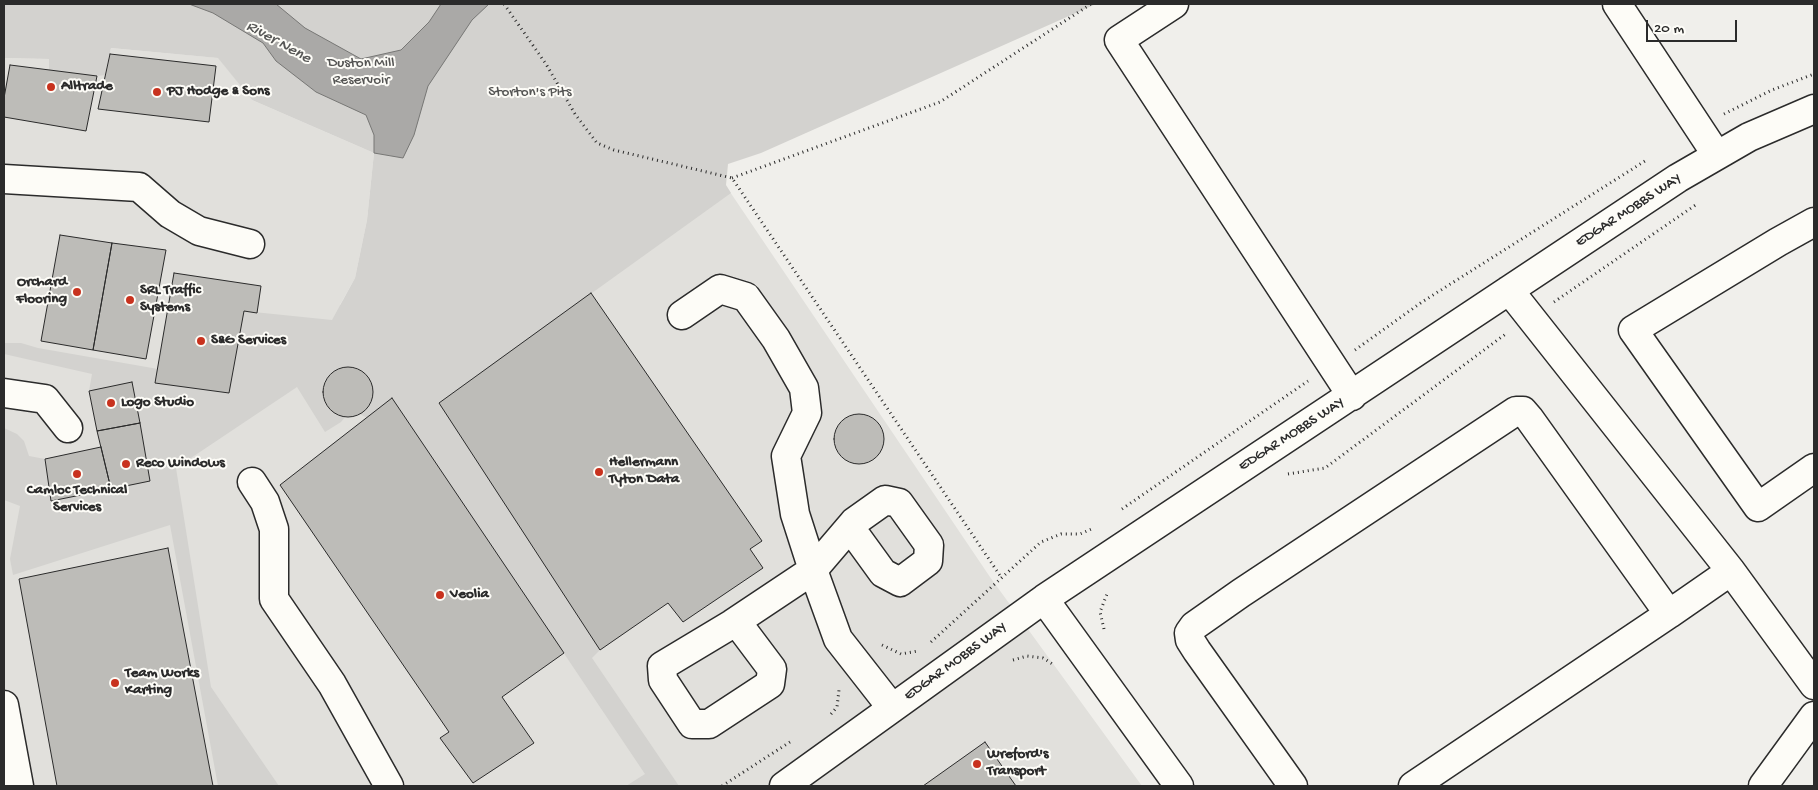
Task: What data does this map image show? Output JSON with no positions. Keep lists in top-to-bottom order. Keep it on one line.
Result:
{"streets":{"street":["EDGAR MOBBS WAY"]},"water":["River Nene"],"parks":["Duston Mill Reservoir","Storton's Pits"],"places":["Alltrade","PJ Hodge & Sons","Orchard Flooring","SRL Traffic Systems","S&G Services","Logo Studio","Reco Windows","Hellermann Tyton Data","Camloc Technical Services","Veolia","Team Works Karting","Wreford's Transport"],"scale_bar":"20 m"}
